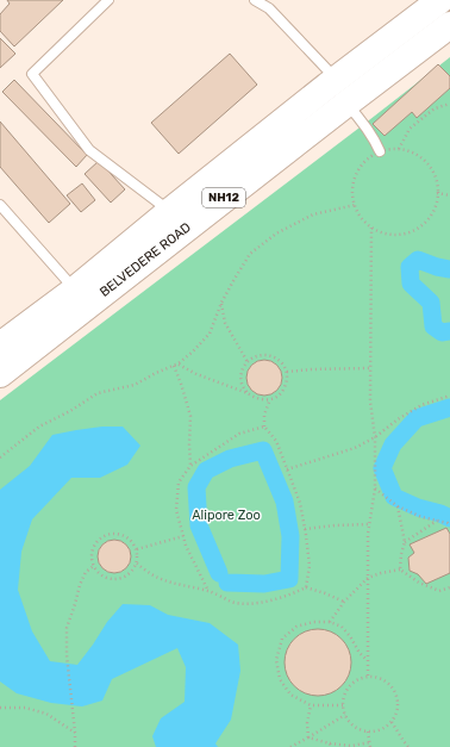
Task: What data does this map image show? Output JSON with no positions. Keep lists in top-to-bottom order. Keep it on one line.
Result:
{"streets":{"highway":["NH12","BELVEDERE ROAD"]},"parks":["Alipore Zoo"]}
